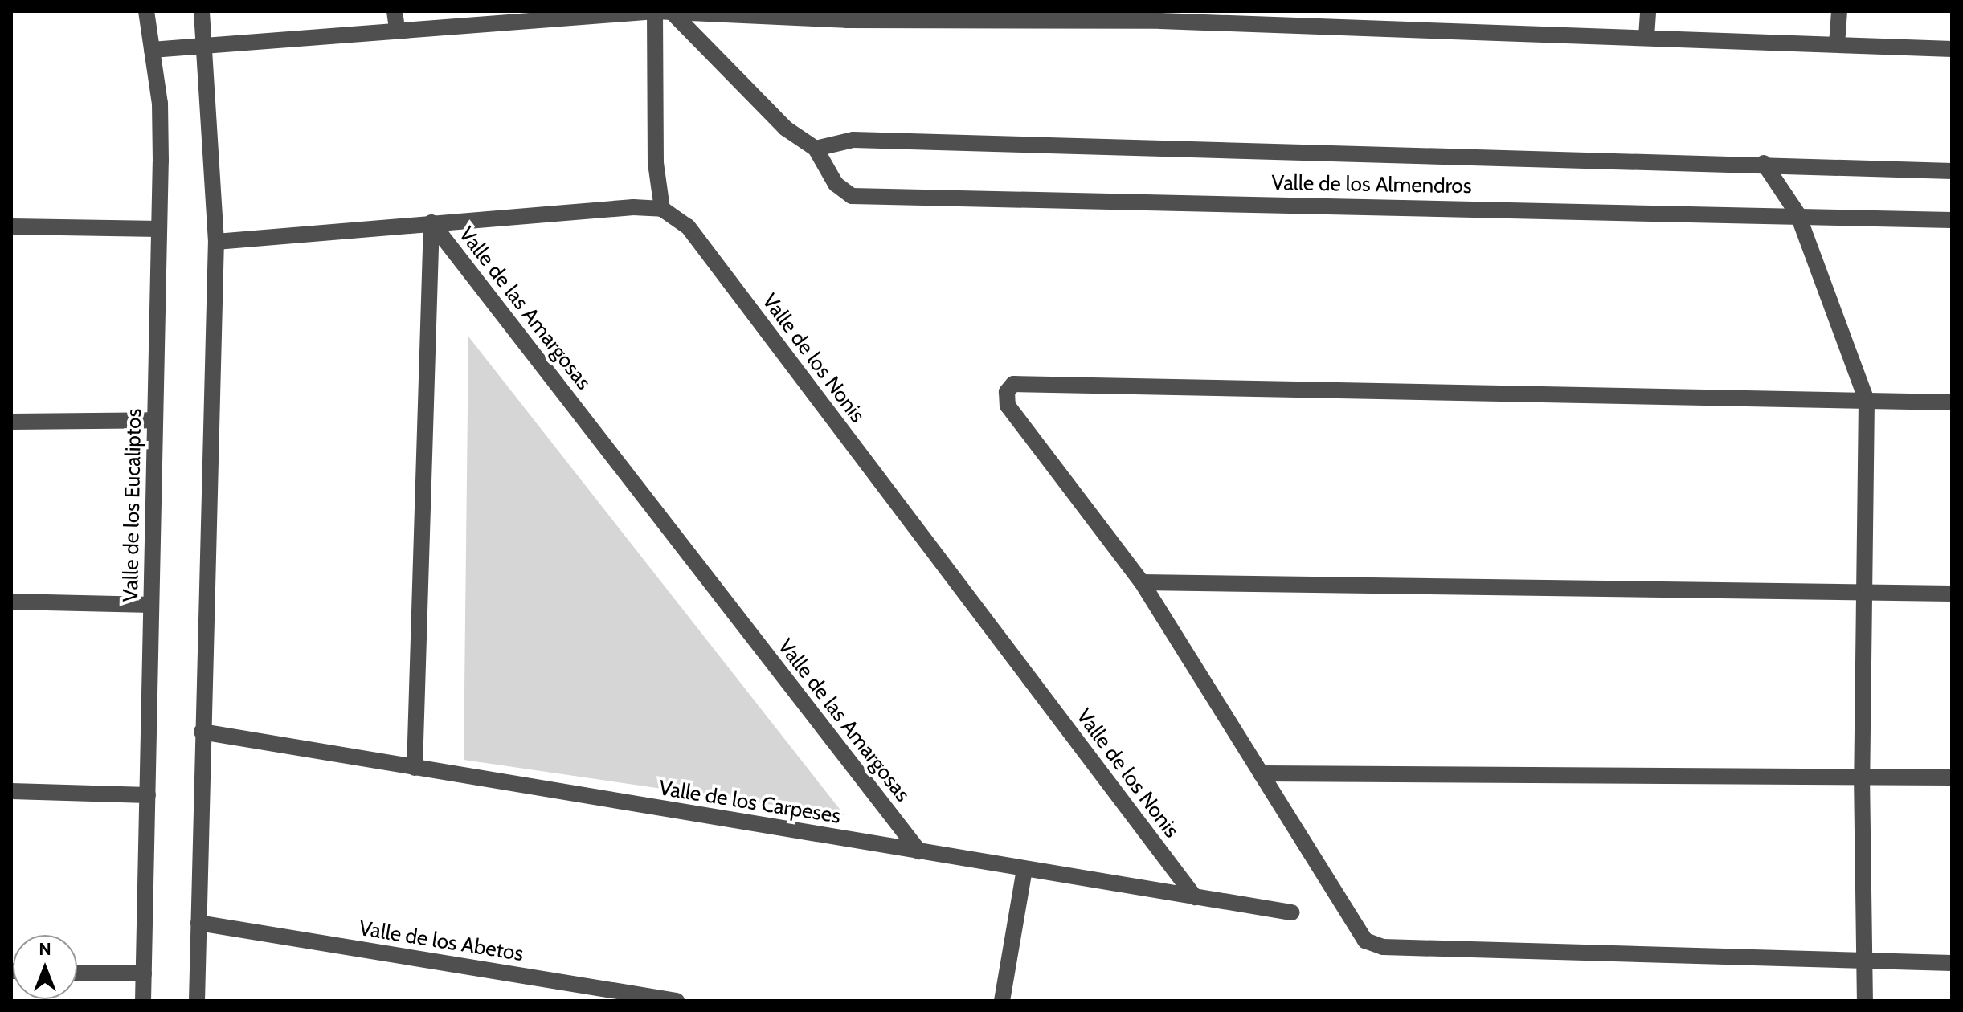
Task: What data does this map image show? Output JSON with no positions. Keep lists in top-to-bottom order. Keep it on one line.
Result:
{"streets":{"street":["Valle de los Almendros","Valle de las Amargosas","Valle de los Nonis","Valle de los Eucaliptos","Valle de los Carpeses","Valle de los Abetos"]},"crossings":[["Valle de las Amargosas","Valle de los Carpeses"],["Valle de los Nonis","Valle de los Carpeses"]],"north":"top"}
